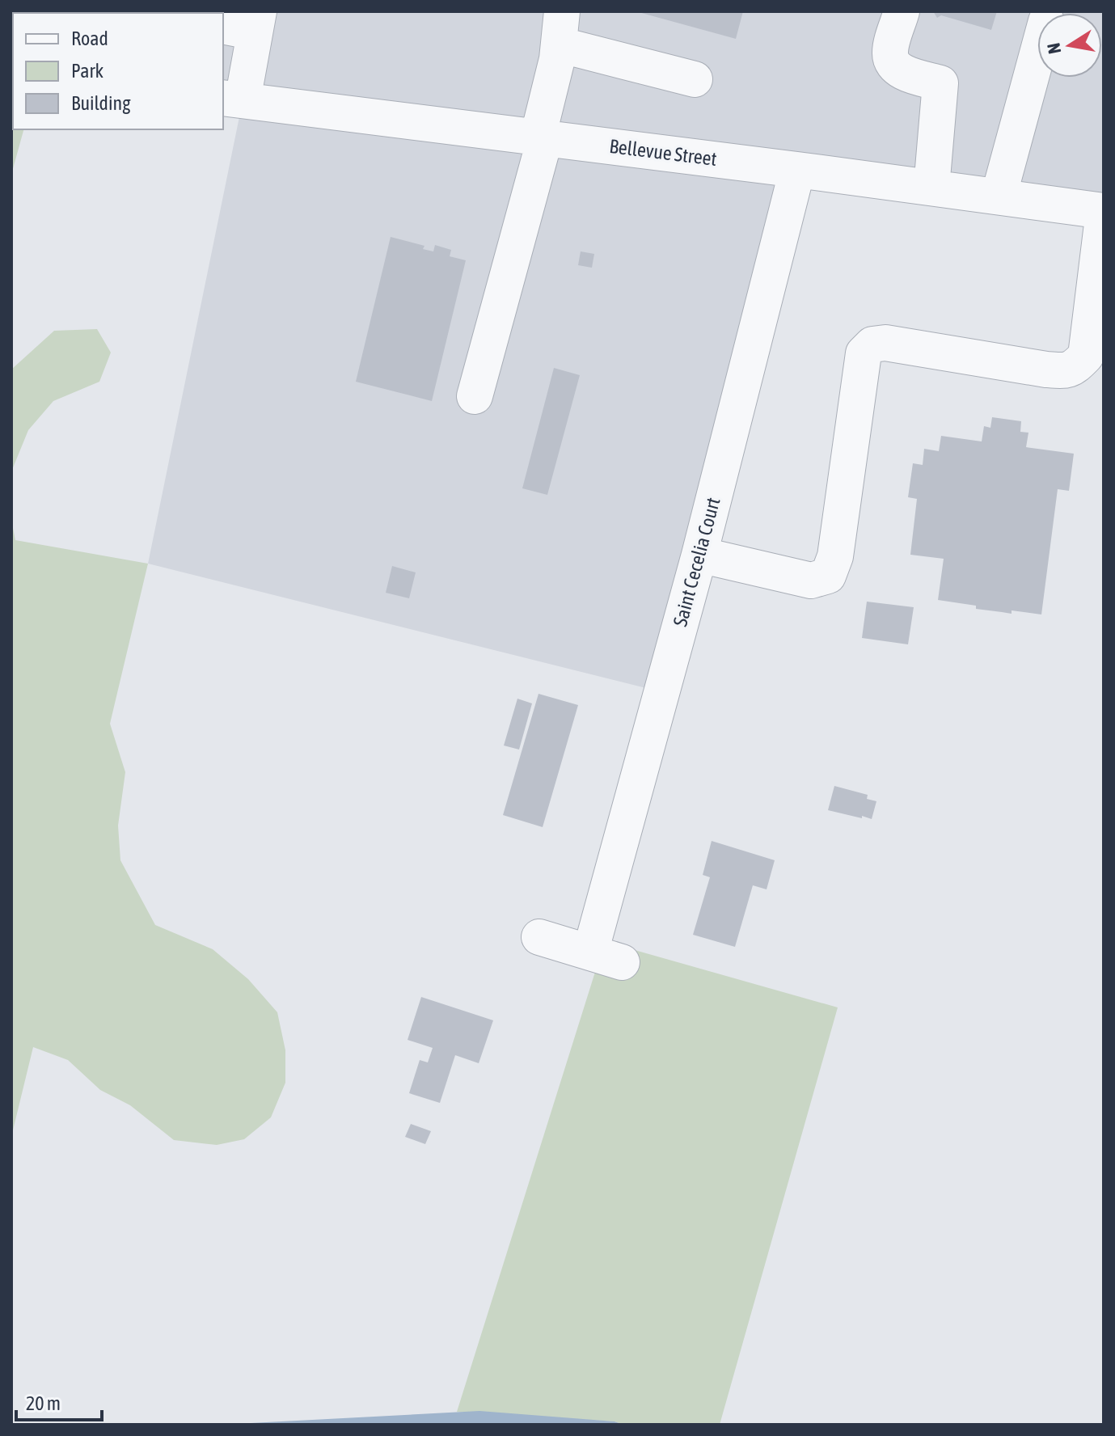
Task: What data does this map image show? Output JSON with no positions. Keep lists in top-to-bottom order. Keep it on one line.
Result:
{"streets":{"street":["Bellevue Street","Saint Cecelia Court"]},"crossings":[["Bellevue Street","Saint Cecelia Court"]],"legend":["Road","Park","Building"],"scale_bar":"20 m","north":"left"}
